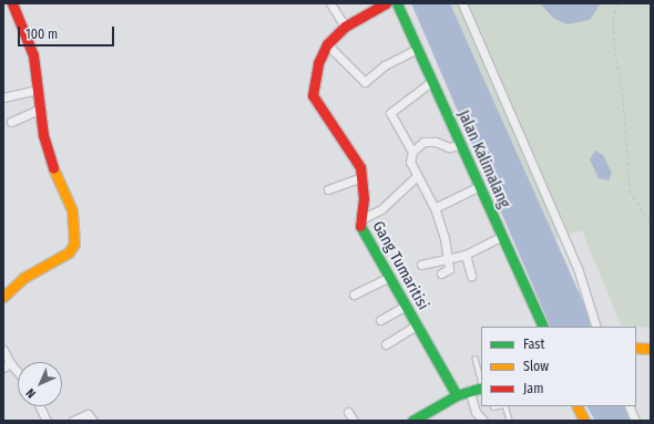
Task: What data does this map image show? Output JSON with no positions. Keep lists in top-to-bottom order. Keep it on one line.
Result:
{"streets":{"street":["Jalan Kalimalang","Gang Tumaritisi"]},"legend":["Fast","Slow","Jam"],"scale_bar":"100 m","north":"bottom left"}
